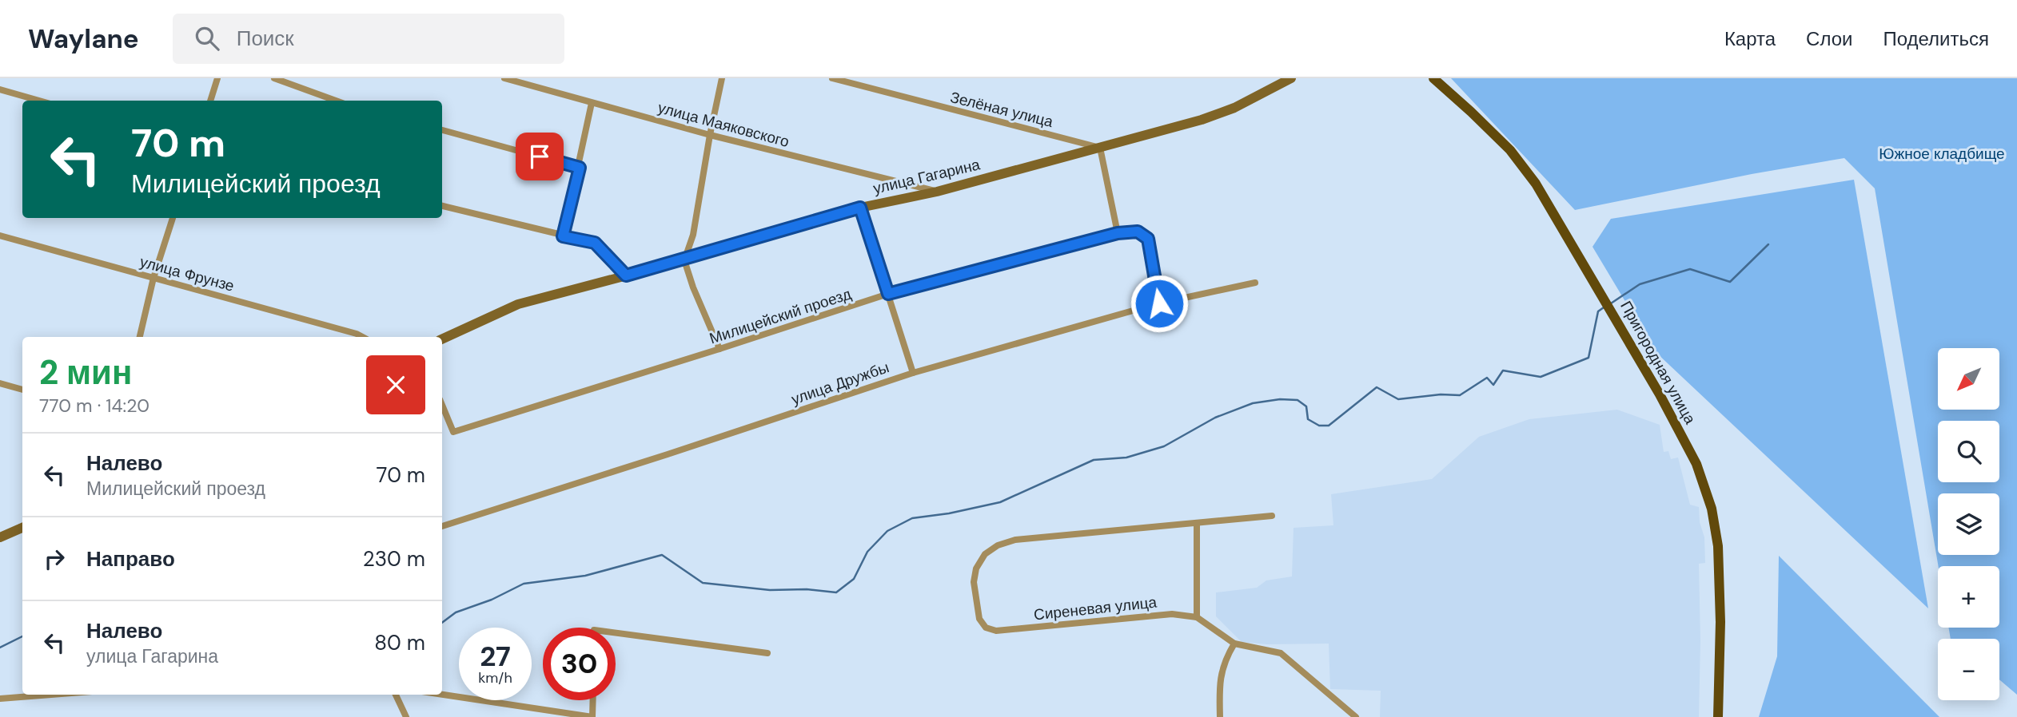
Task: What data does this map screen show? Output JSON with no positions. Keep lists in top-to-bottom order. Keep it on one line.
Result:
{"streets":{"main road":["улица Гагарина","Пригородная улица"],"street":["Зелёная улица","улица Маяковского","улица Фрунзе","Милицейский проезд","улица Дружбы","Сиреневая улица"]},"crossings":[["Зелёная улица","улица Гагарина"],["улица Маяковского","улица Гагарина"]],"parks":["Южное кладбище"],"north":"bottom left","page":{"header":"Waylane","search":"Поиск","nav":["Карта","Слои","Поделиться"],"turn":["70 m","Милицейский проезд"],"heading":["2 мин","770 m · 14:20"],"map_buttons":["+","−"],"list":[{"name":"Налево","note":"Милицейский проезд","value":"70 m"},{"name":"Направо","value":"230 m"},{"name":"Налево","note":"улица Гагарина","value":"80 m"}],"speed":"27 km/h","limit":"30"}}
